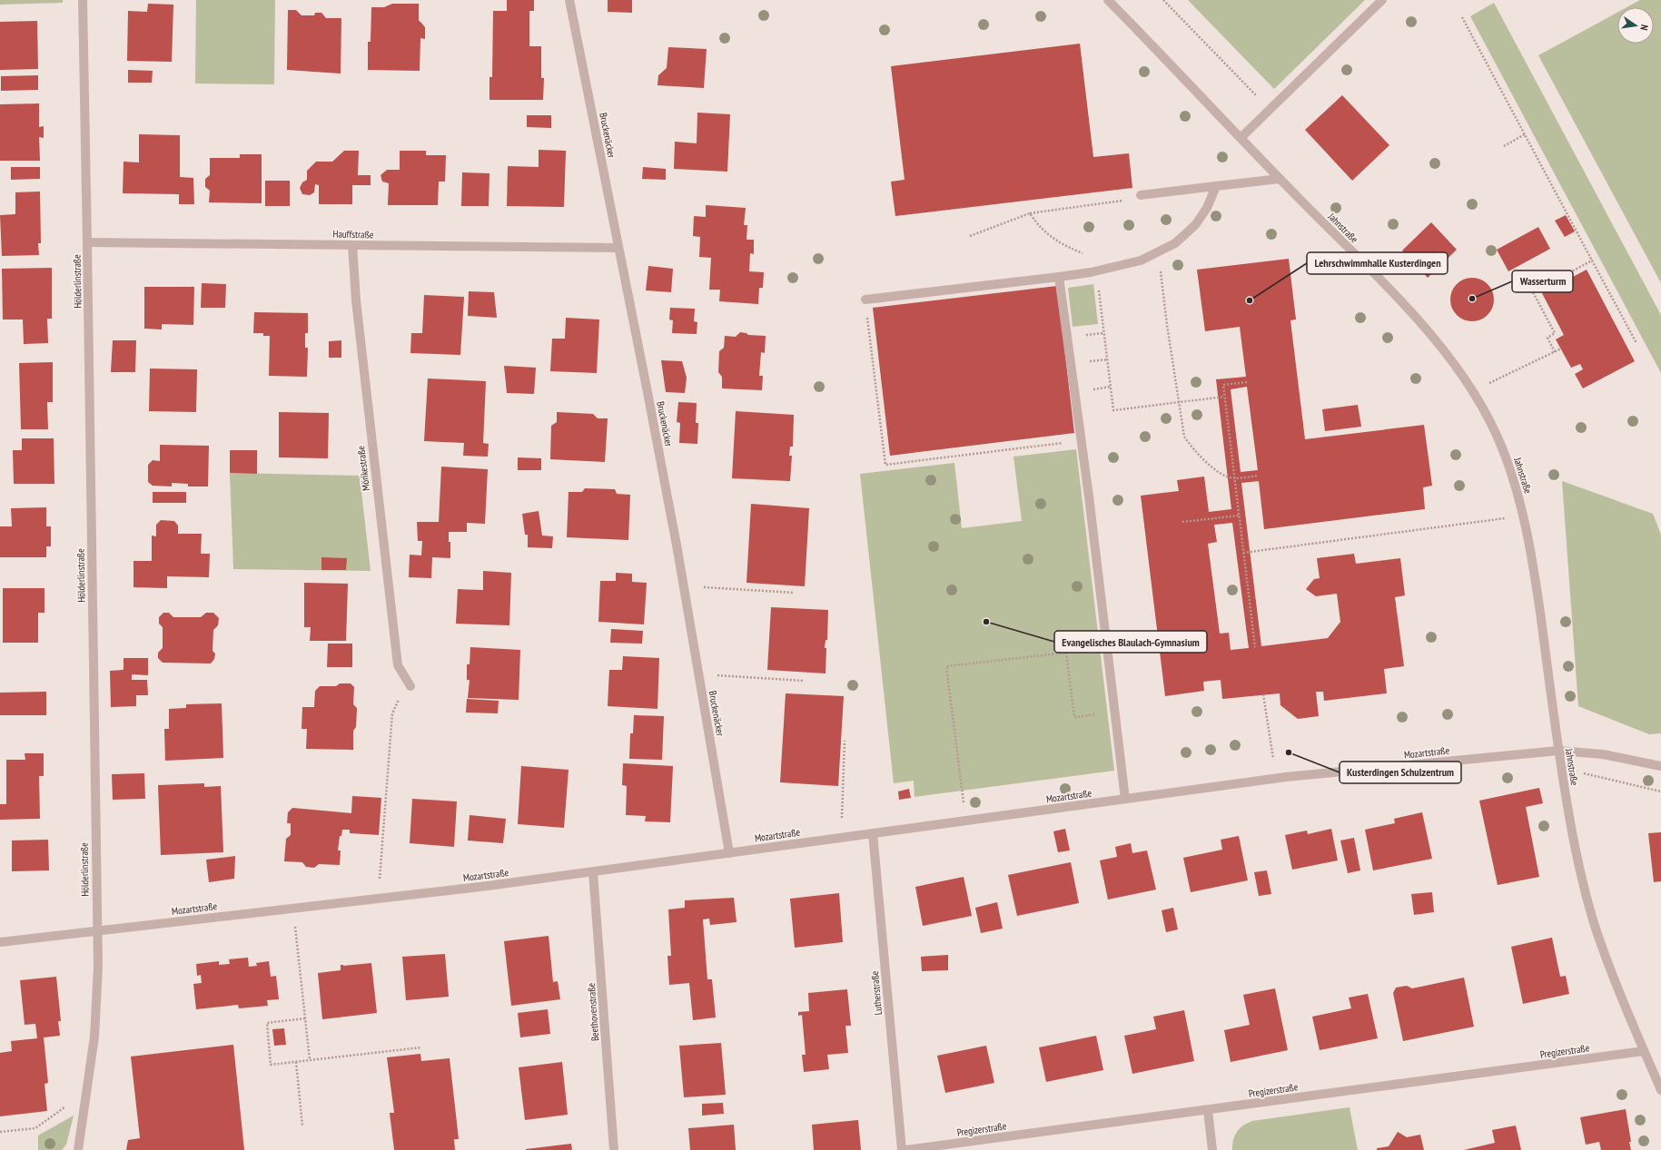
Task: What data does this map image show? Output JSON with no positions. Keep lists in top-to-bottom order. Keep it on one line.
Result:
{"streets":{"street":["Bruckenäcker","Jahnstraße","Hauffstraße","Hölderlinstraße","Mörikestraße","Mozartstraße","Lutherstraße","Beethovenstraße","Pregizerstraße"]},"crossings":[["Bruckenäcker","Hauffstraße"],["Bruckenäcker","Mozartstraße"],["Jahnstraße","Mozartstraße"],["Jahnstraße","Pregizerstraße"],["Hauffstraße","Hölderlinstraße"],["Hauffstraße","Mörikestraße"],["Hölderlinstraße","Mozartstraße"],["Mozartstraße","Lutherstraße"],["Mozartstraße","Beethovenstraße"]],"places":["Wasserturm","Lehrschwimmhalle Kusterdingen","Evangelisches Blaulach-Gymnasium","Kusterdingen Schulzentrum"],"north":"right"}
